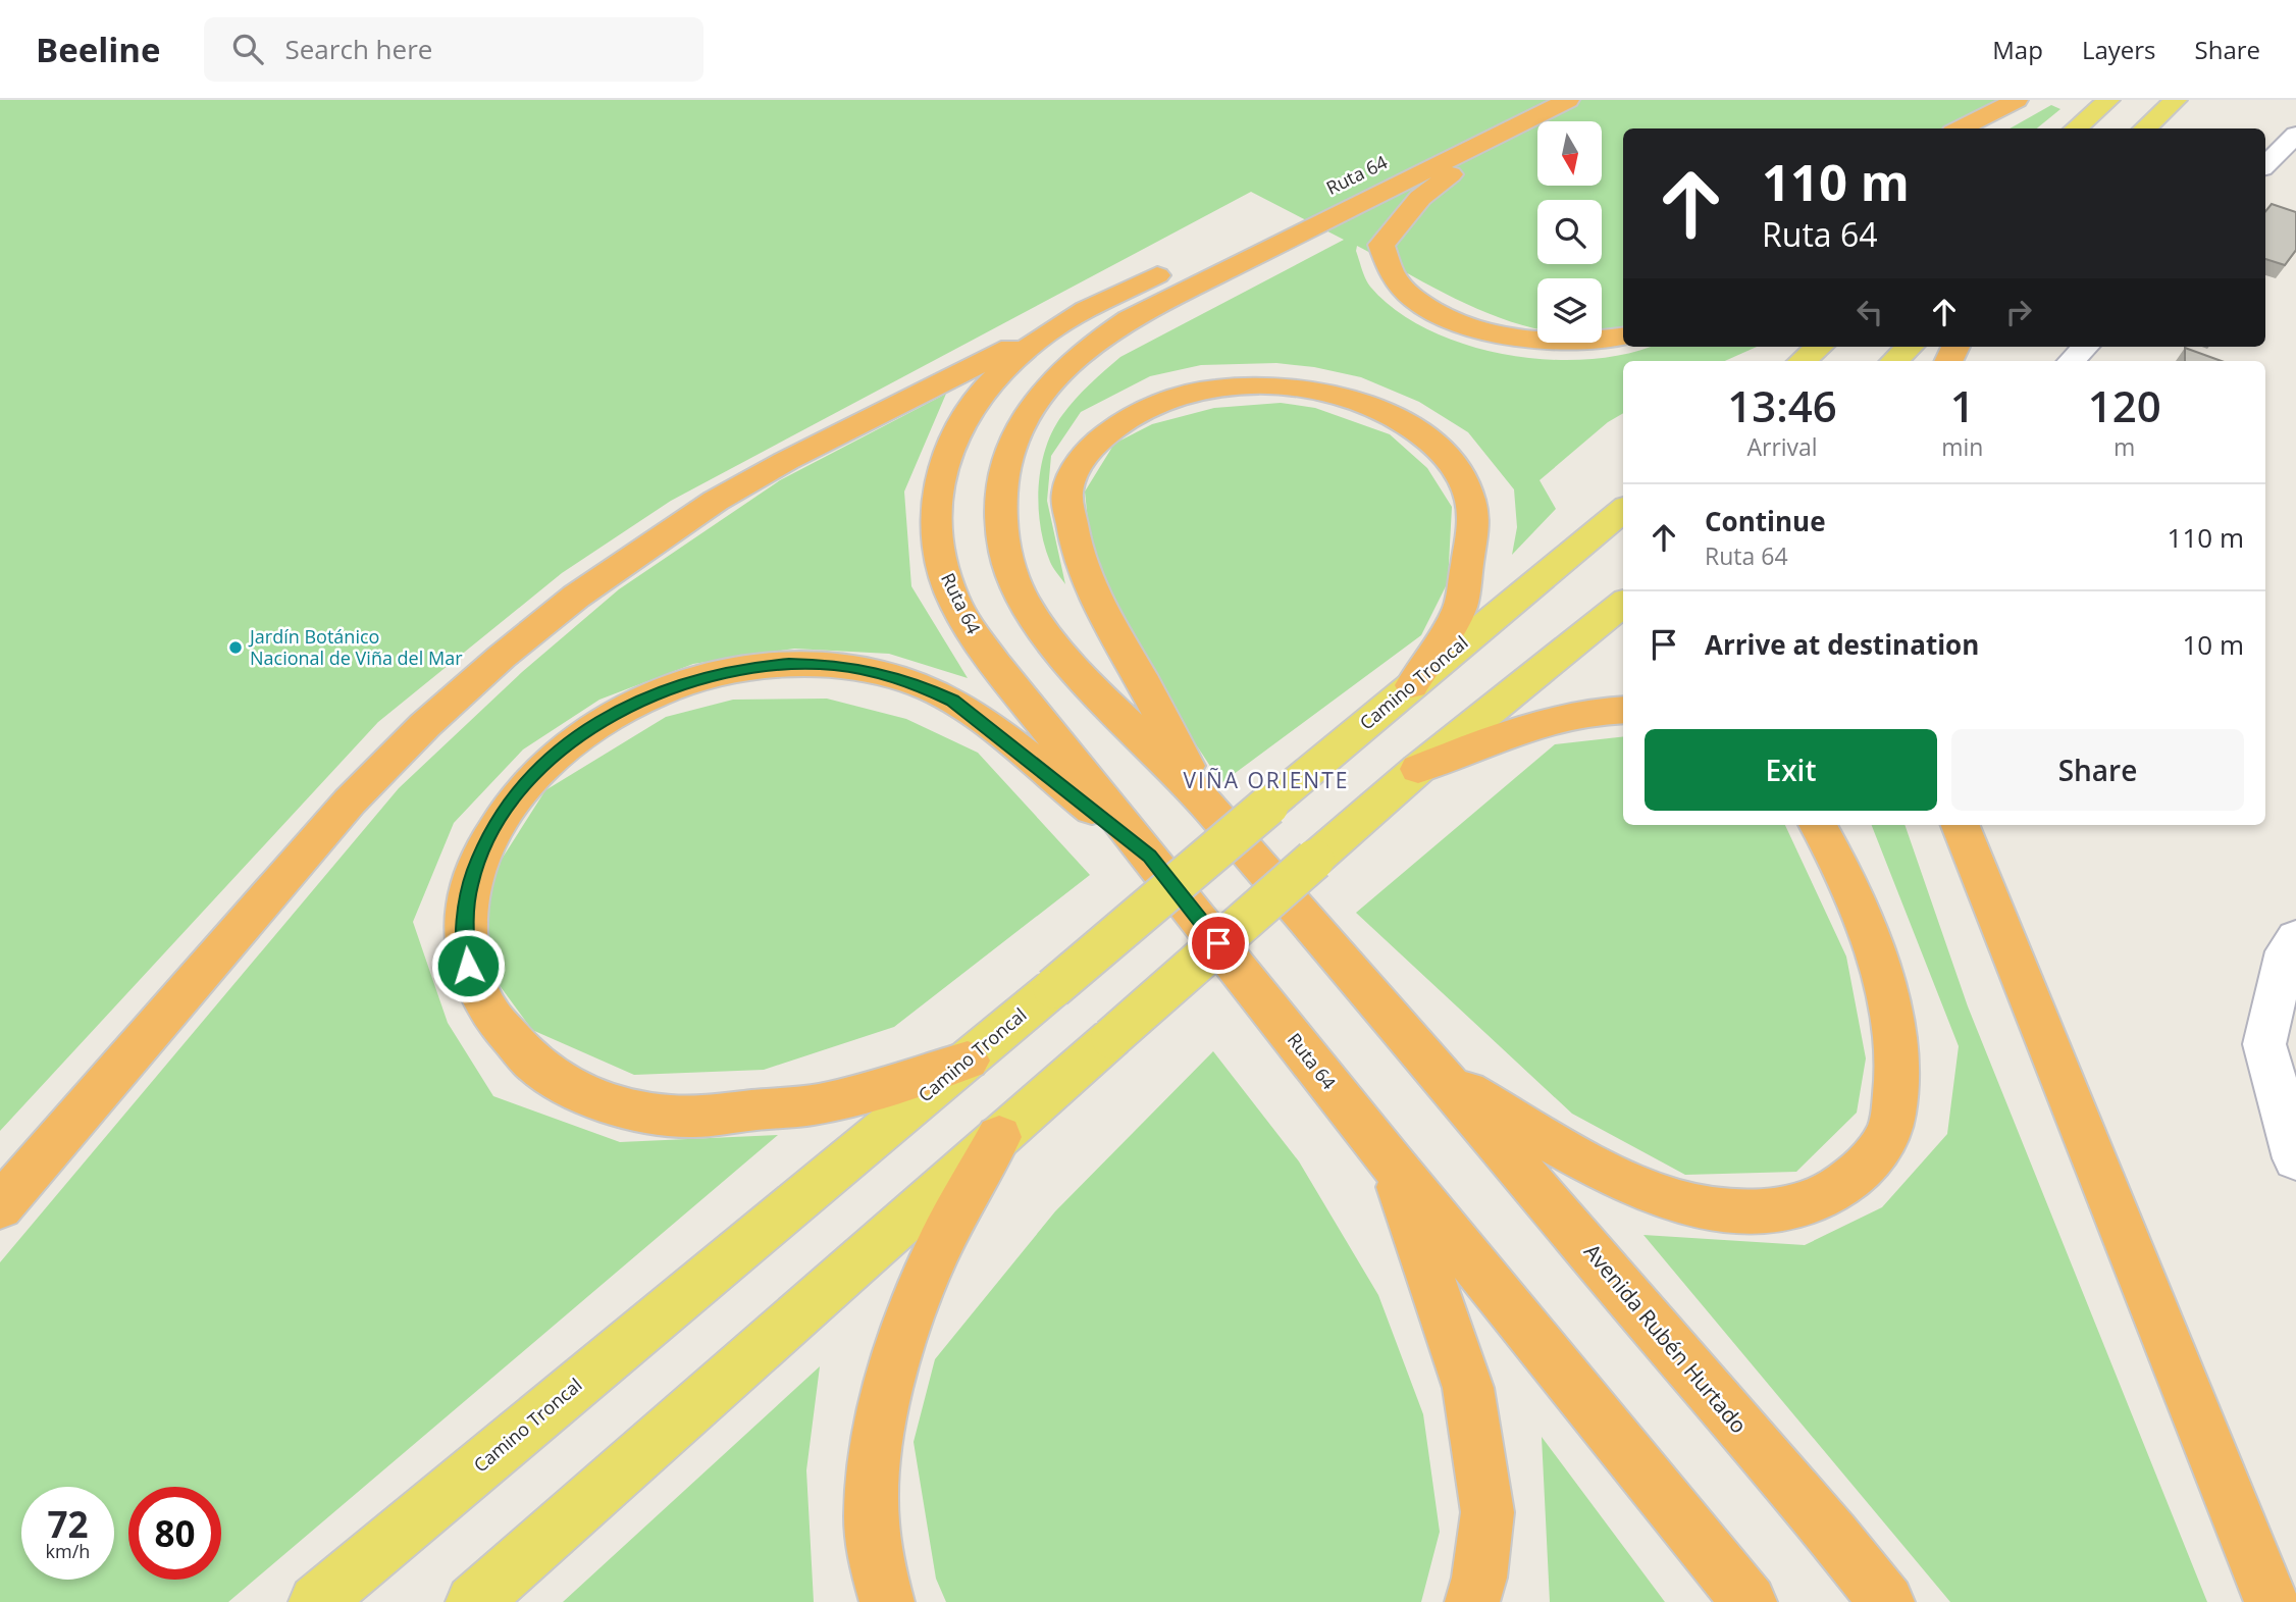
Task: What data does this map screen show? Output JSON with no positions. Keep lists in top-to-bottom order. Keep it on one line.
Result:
{"streets":{"highway":["Ruta 64","Avenida Rubén Hurtado"],"main road":["Camino Troncal"]},"crossings":[["Ruta 64","Avenida Rubén Hurtado"]],"districts":["VIÑA ORIENTE"],"places":["Jardín Botánico Nacional de Viña del Mar"],"north":"bottom","page":{"header":"Beeline","search":"Search here","nav":["Map","Layers","Share"],"turn":["110 m","Ruta 64"],"eta":["13:46","Arrival","1","min","120","m"],"list":[{"name":"Continue","note":"Ruta 64","value":"110 m"},{"name":"Arrive at destination","value":"10 m"}],"buttons":["Exit","Share"],"speed":"72 km/h","limit":"80"}}
